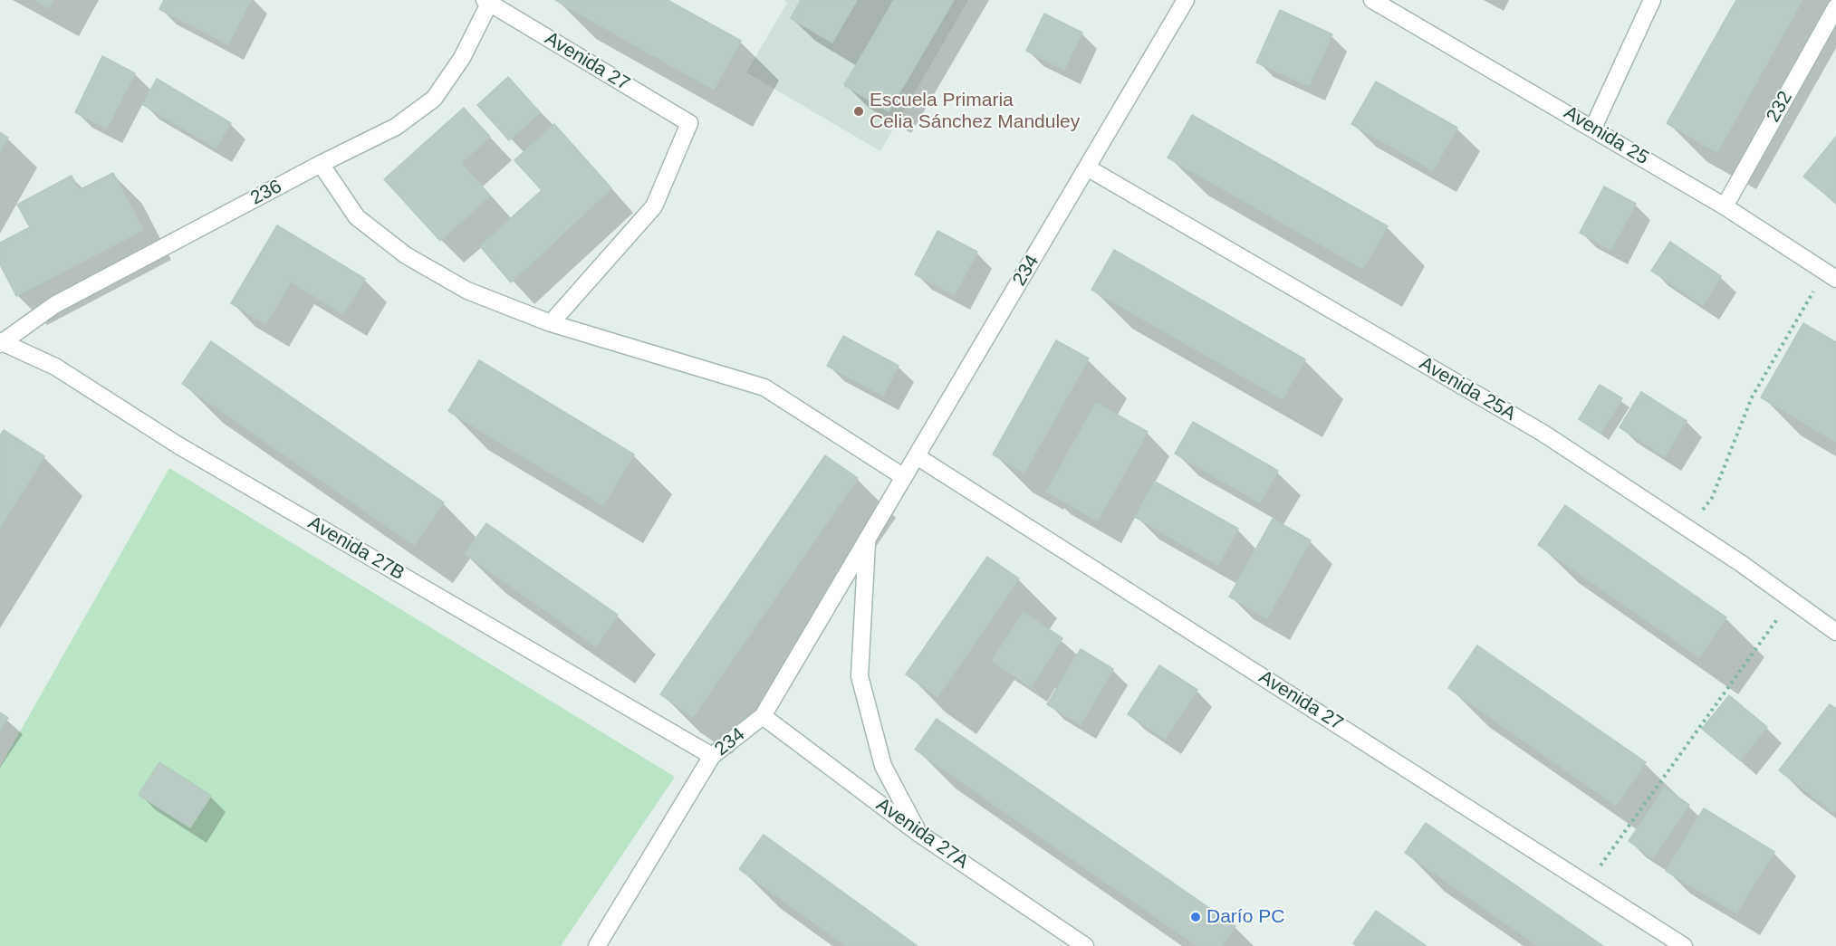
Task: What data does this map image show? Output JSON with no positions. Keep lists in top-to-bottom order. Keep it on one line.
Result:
{"streets":{"street":["Avenida 27","232","Avenida 25","236","234","Avenida 25A","Avenida 27B","Avenida 27A"]},"crossings":[["Avenida 27","236"],["Avenida 27","234"],["232","Avenida 25"],["236","Avenida 27B"],["234","Avenida 25A"],["234","Avenida 27B"],["234","Avenida 27A"]],"places":["Escuela Primaria Celia Sánchez Manduley","Darío PC"]}
